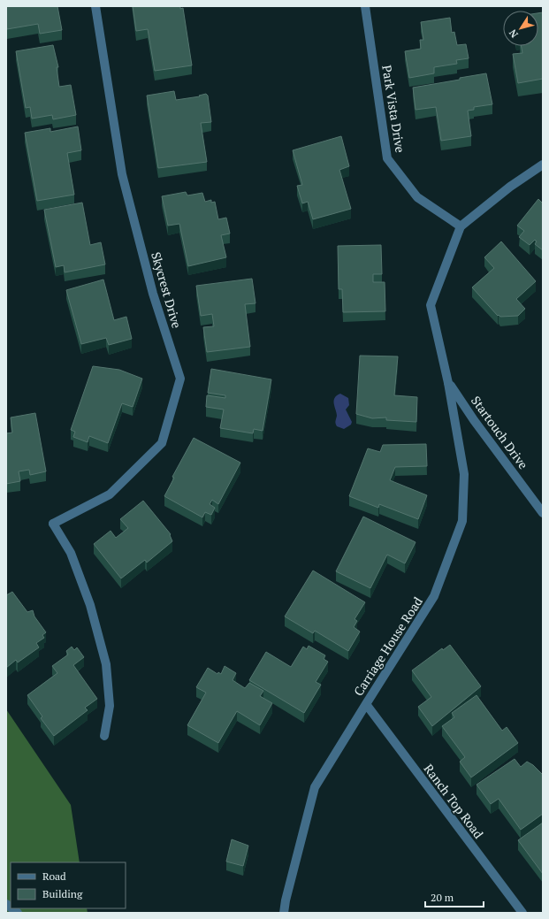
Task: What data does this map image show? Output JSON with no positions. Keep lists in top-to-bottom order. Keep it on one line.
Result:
{"streets":{"street":["Park Vista Drive","Skycrest Drive","Startouch Drive","Carriage House Road","Ranch Top Road"]},"crossings":[["Park Vista Drive","Carriage House Road"],["Startouch Drive","Carriage House Road"],["Carriage House Road","Ranch Top Road"]],"legend":["Road","Building"],"scale_bar":"20 m","north":"bottom left"}
